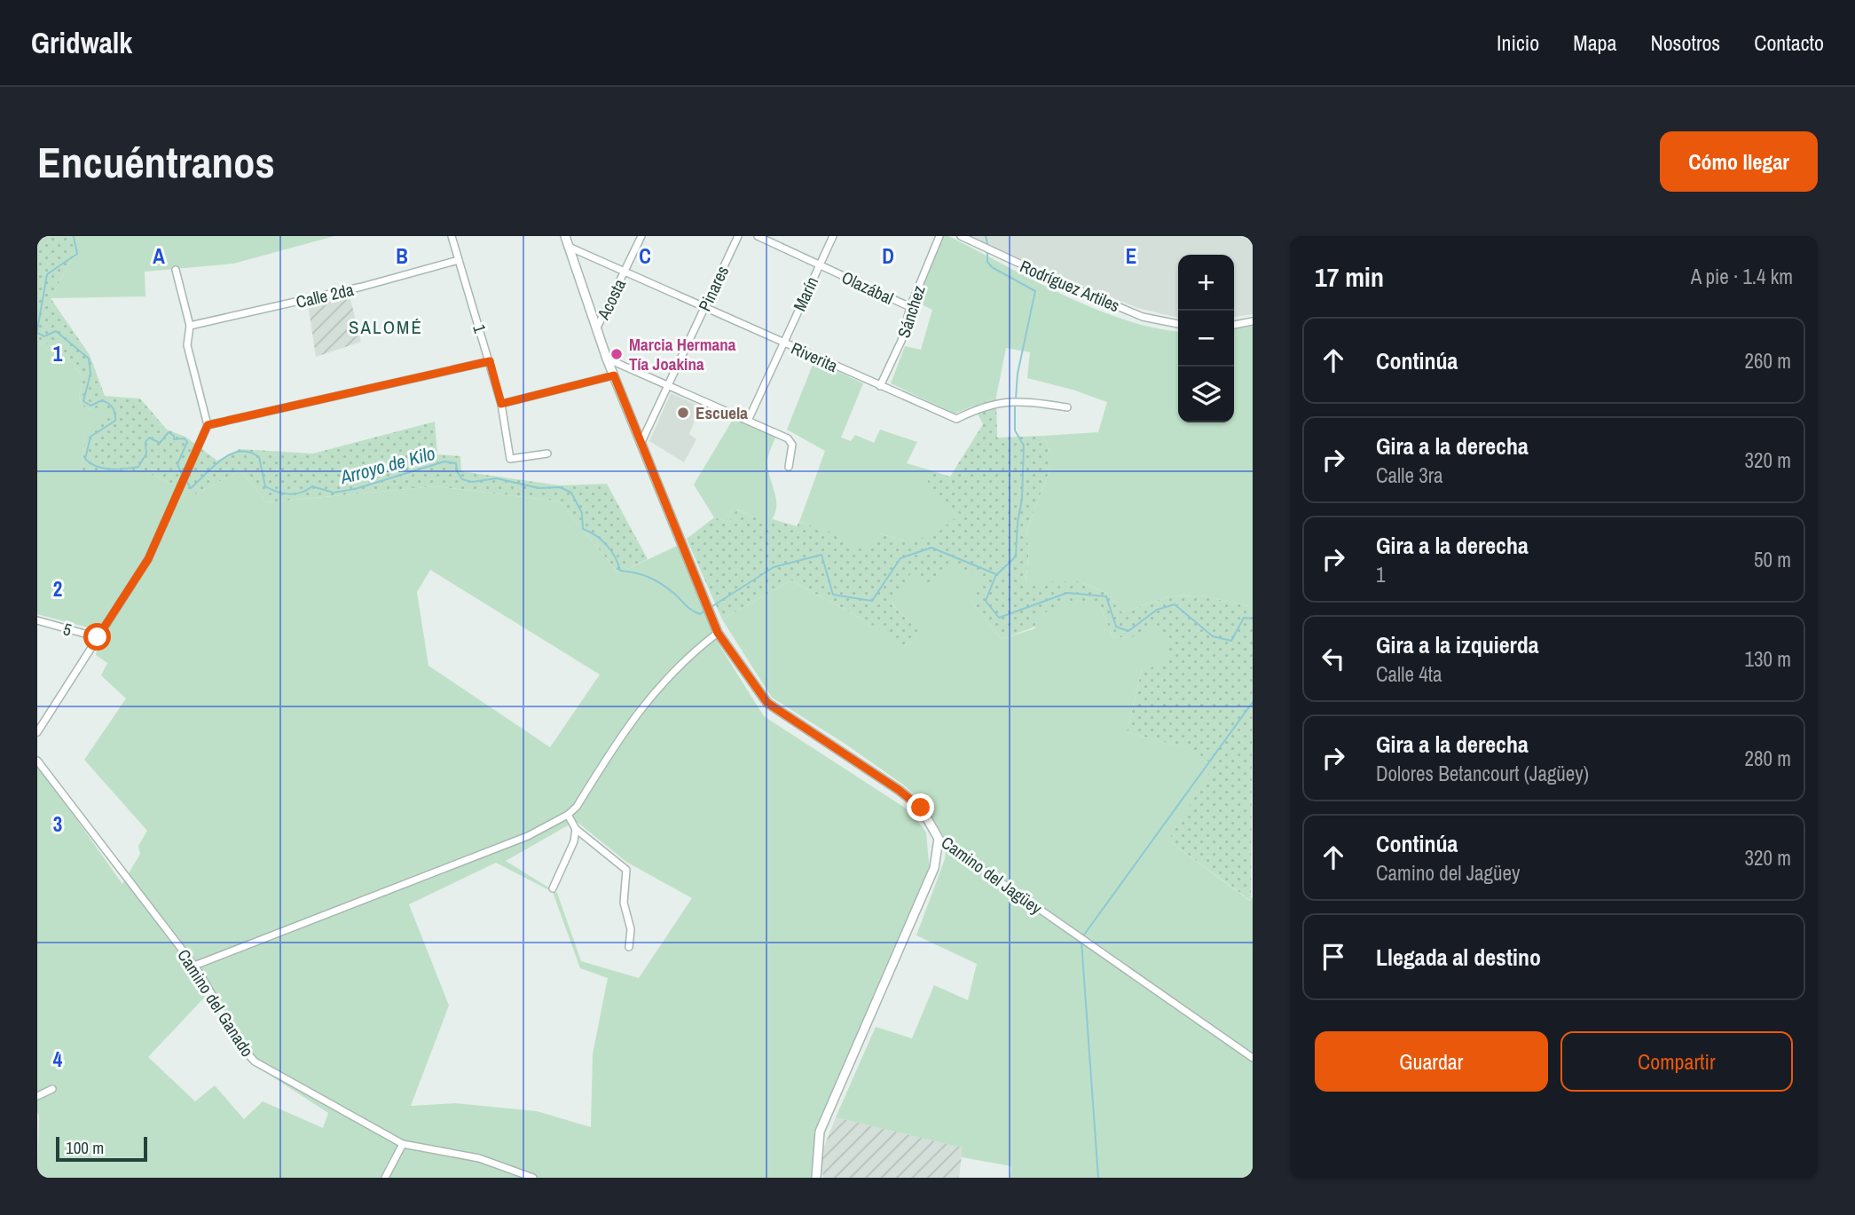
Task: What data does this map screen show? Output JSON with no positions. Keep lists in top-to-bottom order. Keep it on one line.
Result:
{"streets":{"street":["Rodríguez Artiles","Olazábal","Pinares","Marín","Calle 2da","Acosta","Sánchez","1","Riverita","5","Camino del Jagüey","Camino del Ganado"]},"crossings":[["Olazábal","Marín"],["Olazábal","Sánchez"],["Pinares","Riverita"],["Pinares","Camino del Jagüey"],["Marín","Riverita"],["Calle 2da","1"],["Acosta","Riverita"],["Acosta","Camino del Jagüey"],["Sánchez","Riverita"],["Riverita","Camino del Jagüey"]],"districts":["SALOMÉ"],"water":["Arroyo de Kilo"],"places":["Marcia Hermana Tía Joakina","Escuela"],"scale_bar":"100 m","page":{"header":"Gridwalk","nav":["Inicio","Mapa","Nosotros","Contacto"],"buttons":["Cómo llegar",["Guardar","Compartir"]],"title":"Encuéntranos","heading":["17 min","A pie · 1.4 km"],"map_buttons":["+","−"],"list":[["Continúa","260 m"],["Gira a la derecha","Calle 3ra","320 m"],["Gira a la derecha","1","50 m"],["Gira a la izquierda","Calle 4ta","130 m"],["Gira a la derecha","Dolores Betancourt (Jagüey)","280 m"],["Continúa","Camino del Jagüey","320 m"],"Llegada al destino"],"scale":"100 m"},"grid":{"columns":["A","B","C","D","E"],"rows":["1","2","3","4"]}}
